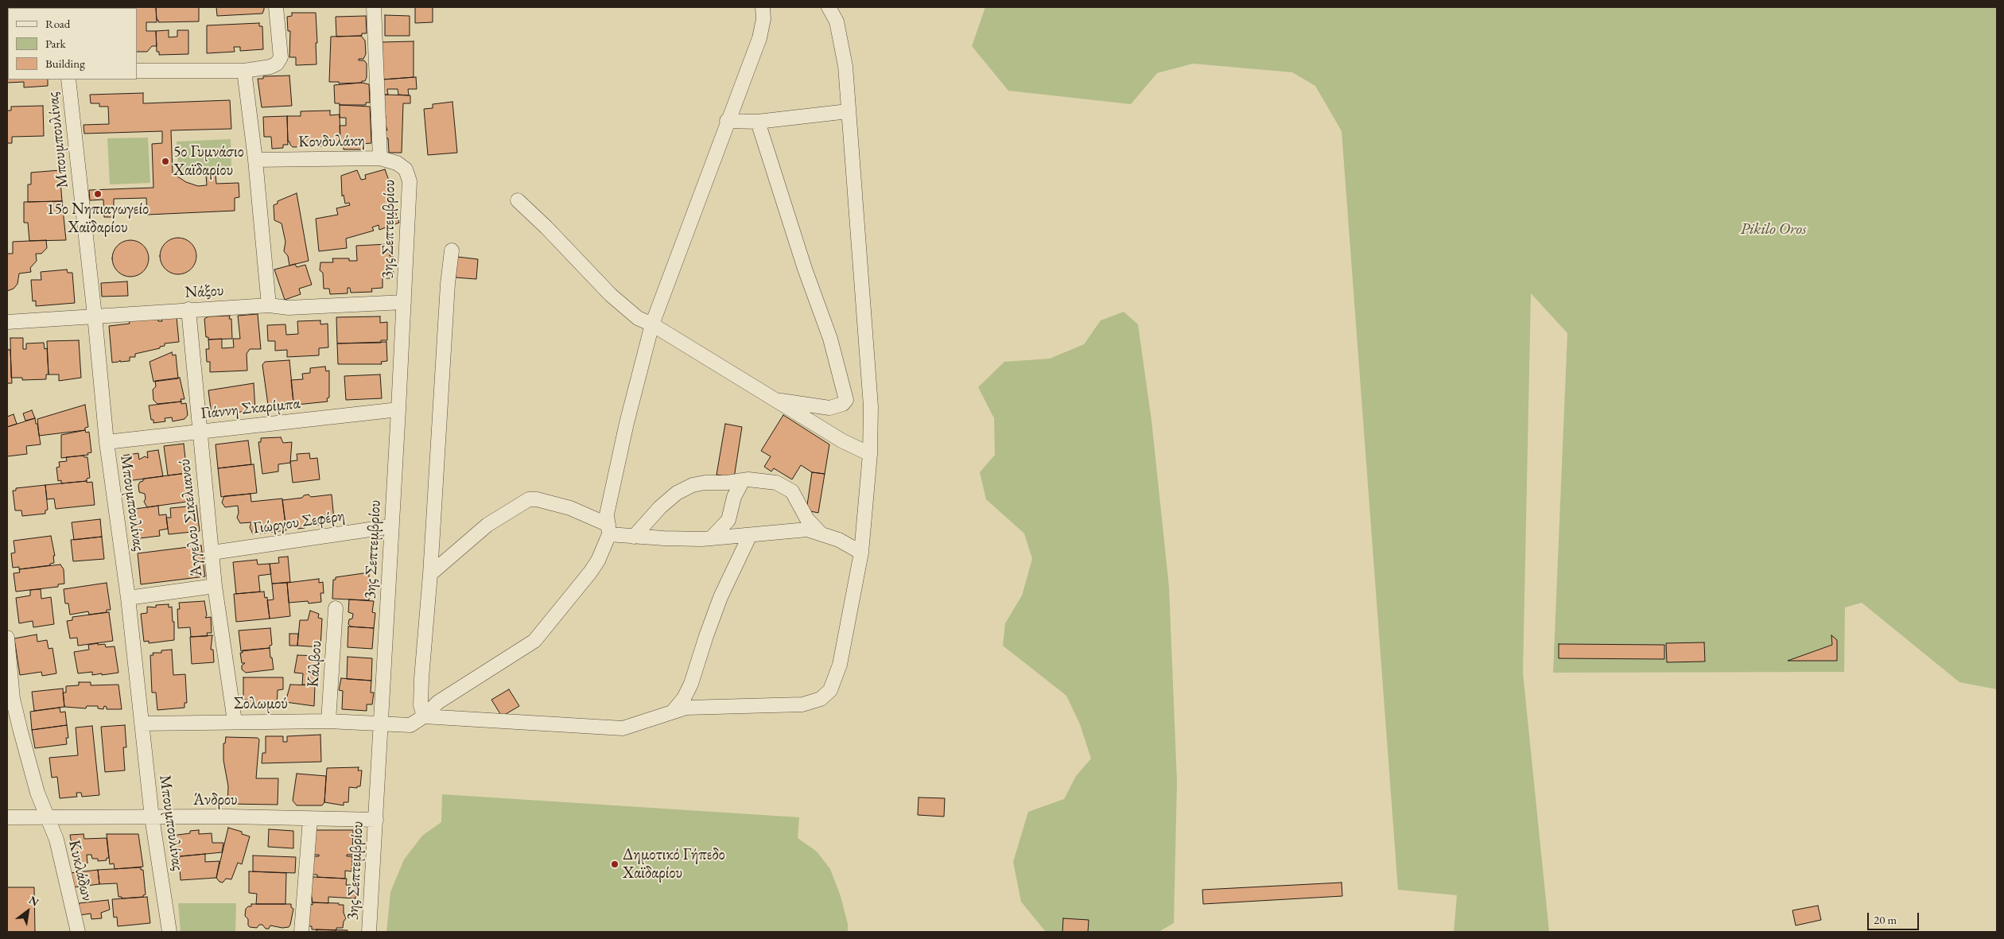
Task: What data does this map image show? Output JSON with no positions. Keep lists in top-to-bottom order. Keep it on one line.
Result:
{"streets":{"street":["Μπουμπουλίνας","Κονδυλάκη","3ης Σεπτεμβρίου","Νάξου","Γιάννη Σκαρίμπα","Άγγελου Σικελιανού","Γιώργου Σεφέρη","Κάλβου","Σολωμού","Άνδρου","Κυκλάδων"]},"crossings":[["Μπουμπουλίνας","Νάξου"],["Μπουμπουλίνας","Γιάννη Σκαρίμπα"],["Μπουμπουλίνας","Σολωμού"],["Μπουμπουλίνας","Άνδρου"],["Κονδυλάκη","3ης Σεπτεμβρίου"],["3ης Σεπτεμβρίου","Νάξου"],["3ης Σεπτεμβρίου","Γιάννη Σκαρίμπα"],["3ης Σεπτεμβρίου","Γιώργου Σεφέρη"],["3ης Σεπτεμβρίου","Σολωμού"],["3ης Σεπτεμβρίου","Άνδρου"],["Νάξου","Άγγελου Σικελιανού"],["Γιάννη Σκαρίμπα","Άγγελου Σικελιανού"],["Άγγελου Σικελιανού","Γιώργου Σεφέρη"],["Άγγελου Σικελιανού","Σολωμού"],["Κάλβου","Σολωμού"],["Άνδρου","Κυκλάδων"]],"parks":["Pikilo Oros"],"places":["5ο Γυμνάσιο Χαϊδαρίου","15ο Νηπιαγωγείο Χαϊδαρίου","Δημοτικό Γήπεδο Χαϊδαρίου"],"legend":["Road","Park","Building"],"scale_bar":"20 m","north":"top right"}
